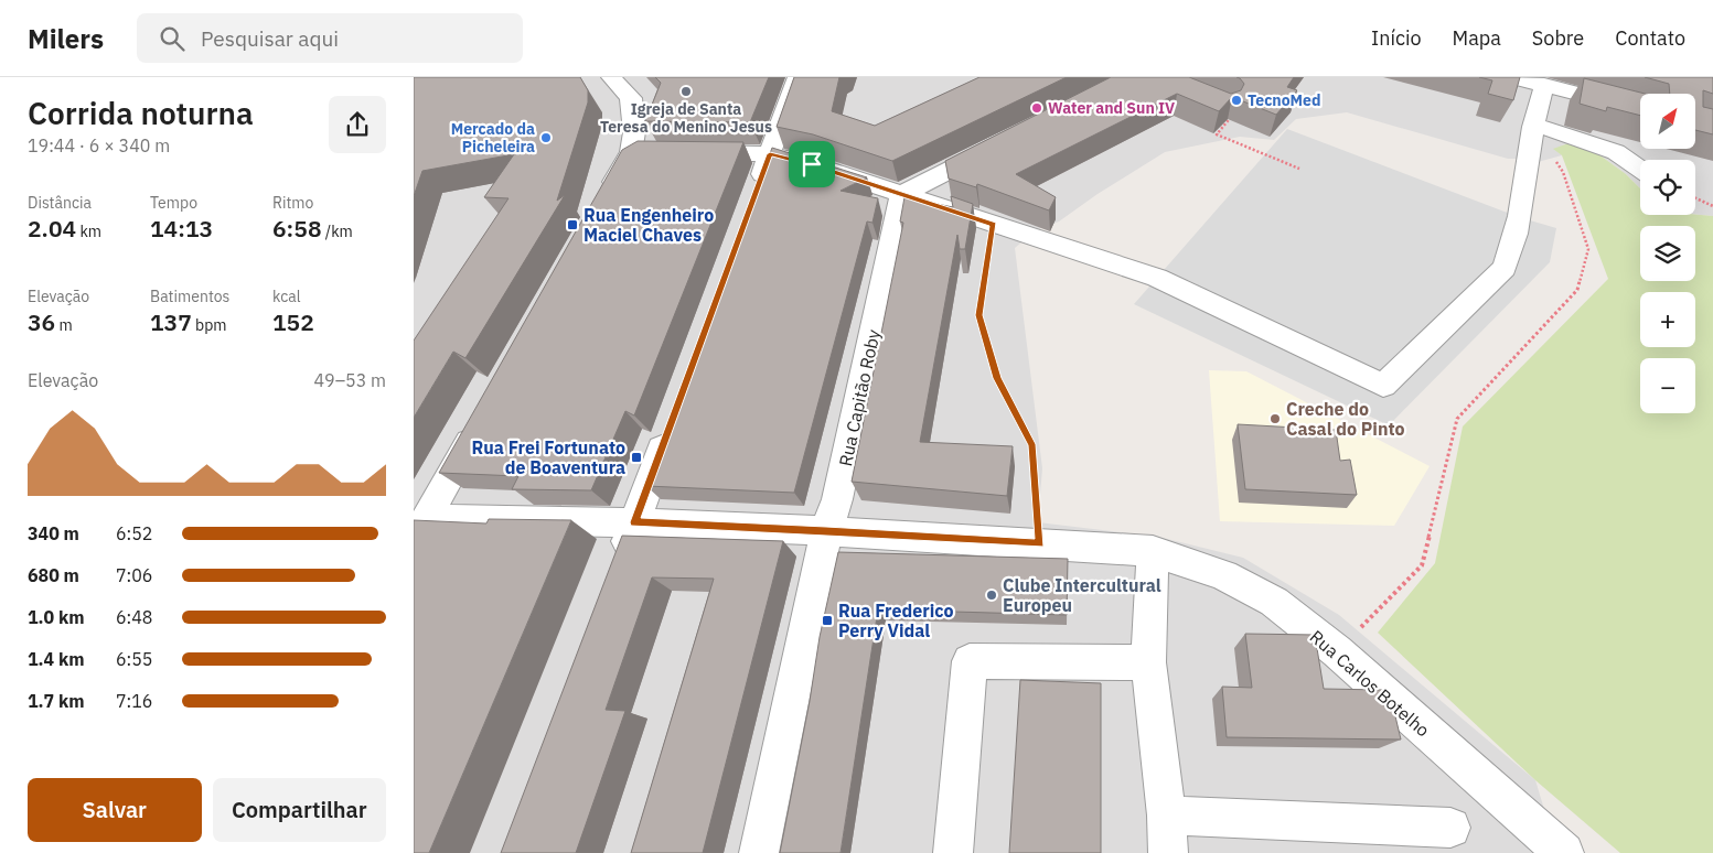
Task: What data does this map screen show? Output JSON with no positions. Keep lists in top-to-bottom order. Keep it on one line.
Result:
{"streets":{"street":["Rua Capitão Roby","Rua Carlos Botelho"]},"places":{"other":["Igreja de Santa Teresa do Menino Jesus","TecnoMed","Water and Sun IV","Mercado da Picheleira","Creche do Casal do Pinto","Clube Intercultural Europeu"],"transit":["Rua Engenheiro Maciel Chaves","Rua Frei Fortunato de Boaventura","Rua Frederico Perry Vidal"]},"north":"top right","page":{"header":"Milers","search":"Pesquisar aqui","nav":["Início","Mapa","Sobre","Contato"],"heading":["Corrida noturna","19:44 · 6 × 340 m"],"map_buttons":["+","−"],"stats":[["Distância","2.04 km"],["Tempo","14:13"],["Ritmo","6:58 /km"],["Elevação","36 m"],["Batimentos","137 bpm"],["kcal","152"]],"chart":["Elevação","49–53 m"],"list":[{"name":"340 m","note":"6:52"},{"name":"680 m","note":"7:06"},{"name":"1.0 km","note":"6:48"},{"name":"1.4 km","note":"6:55"},{"name":"1.7 km","note":"7:16"}],"buttons":["Salvar","Compartilhar"]}}
